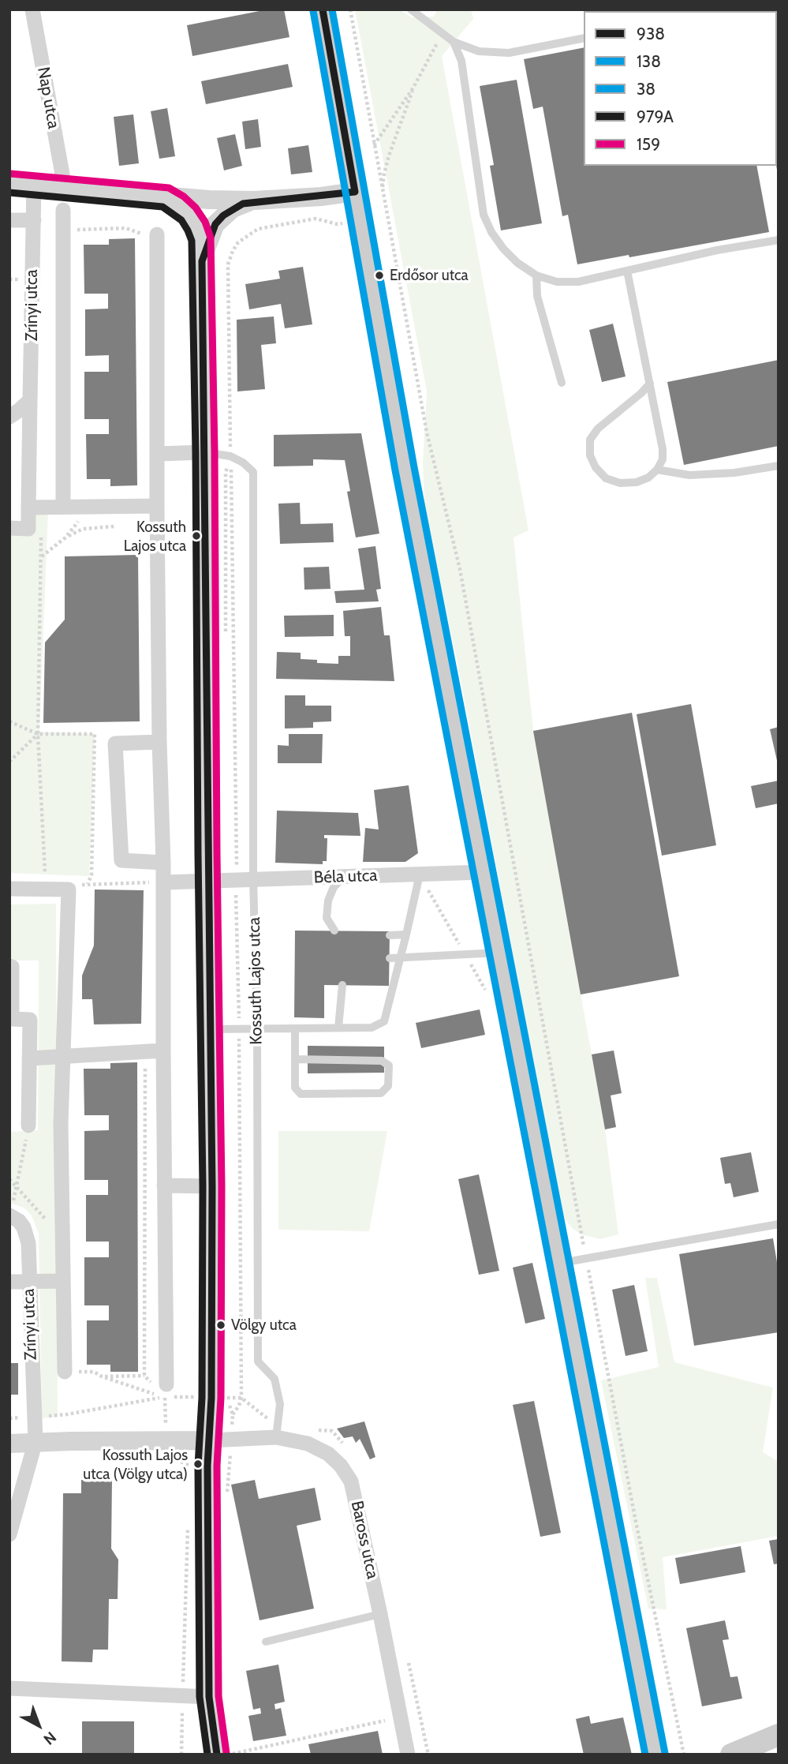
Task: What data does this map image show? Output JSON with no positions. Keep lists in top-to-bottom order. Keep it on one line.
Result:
{"streets":{"street":["Nap utca","Zrínyi utca","Béla utca","Baross utca"],"lane":["Kossuth Lajos utca"]},"crossings":[["Béla utca","Kossuth Lajos utca"],["Kossuth Lajos utca","Baross utca"]],"places":["Erdősor utca","Kossuth Lajos utca","Völgy utca","Kossuth Lajos utca (Völgy utca)"],"lines":["transit line 938","transit line 38","transit line 138","transit line 159","transit line 979A"],"legend":["938","138","38","979A","159"],"north":"bottom right"}
